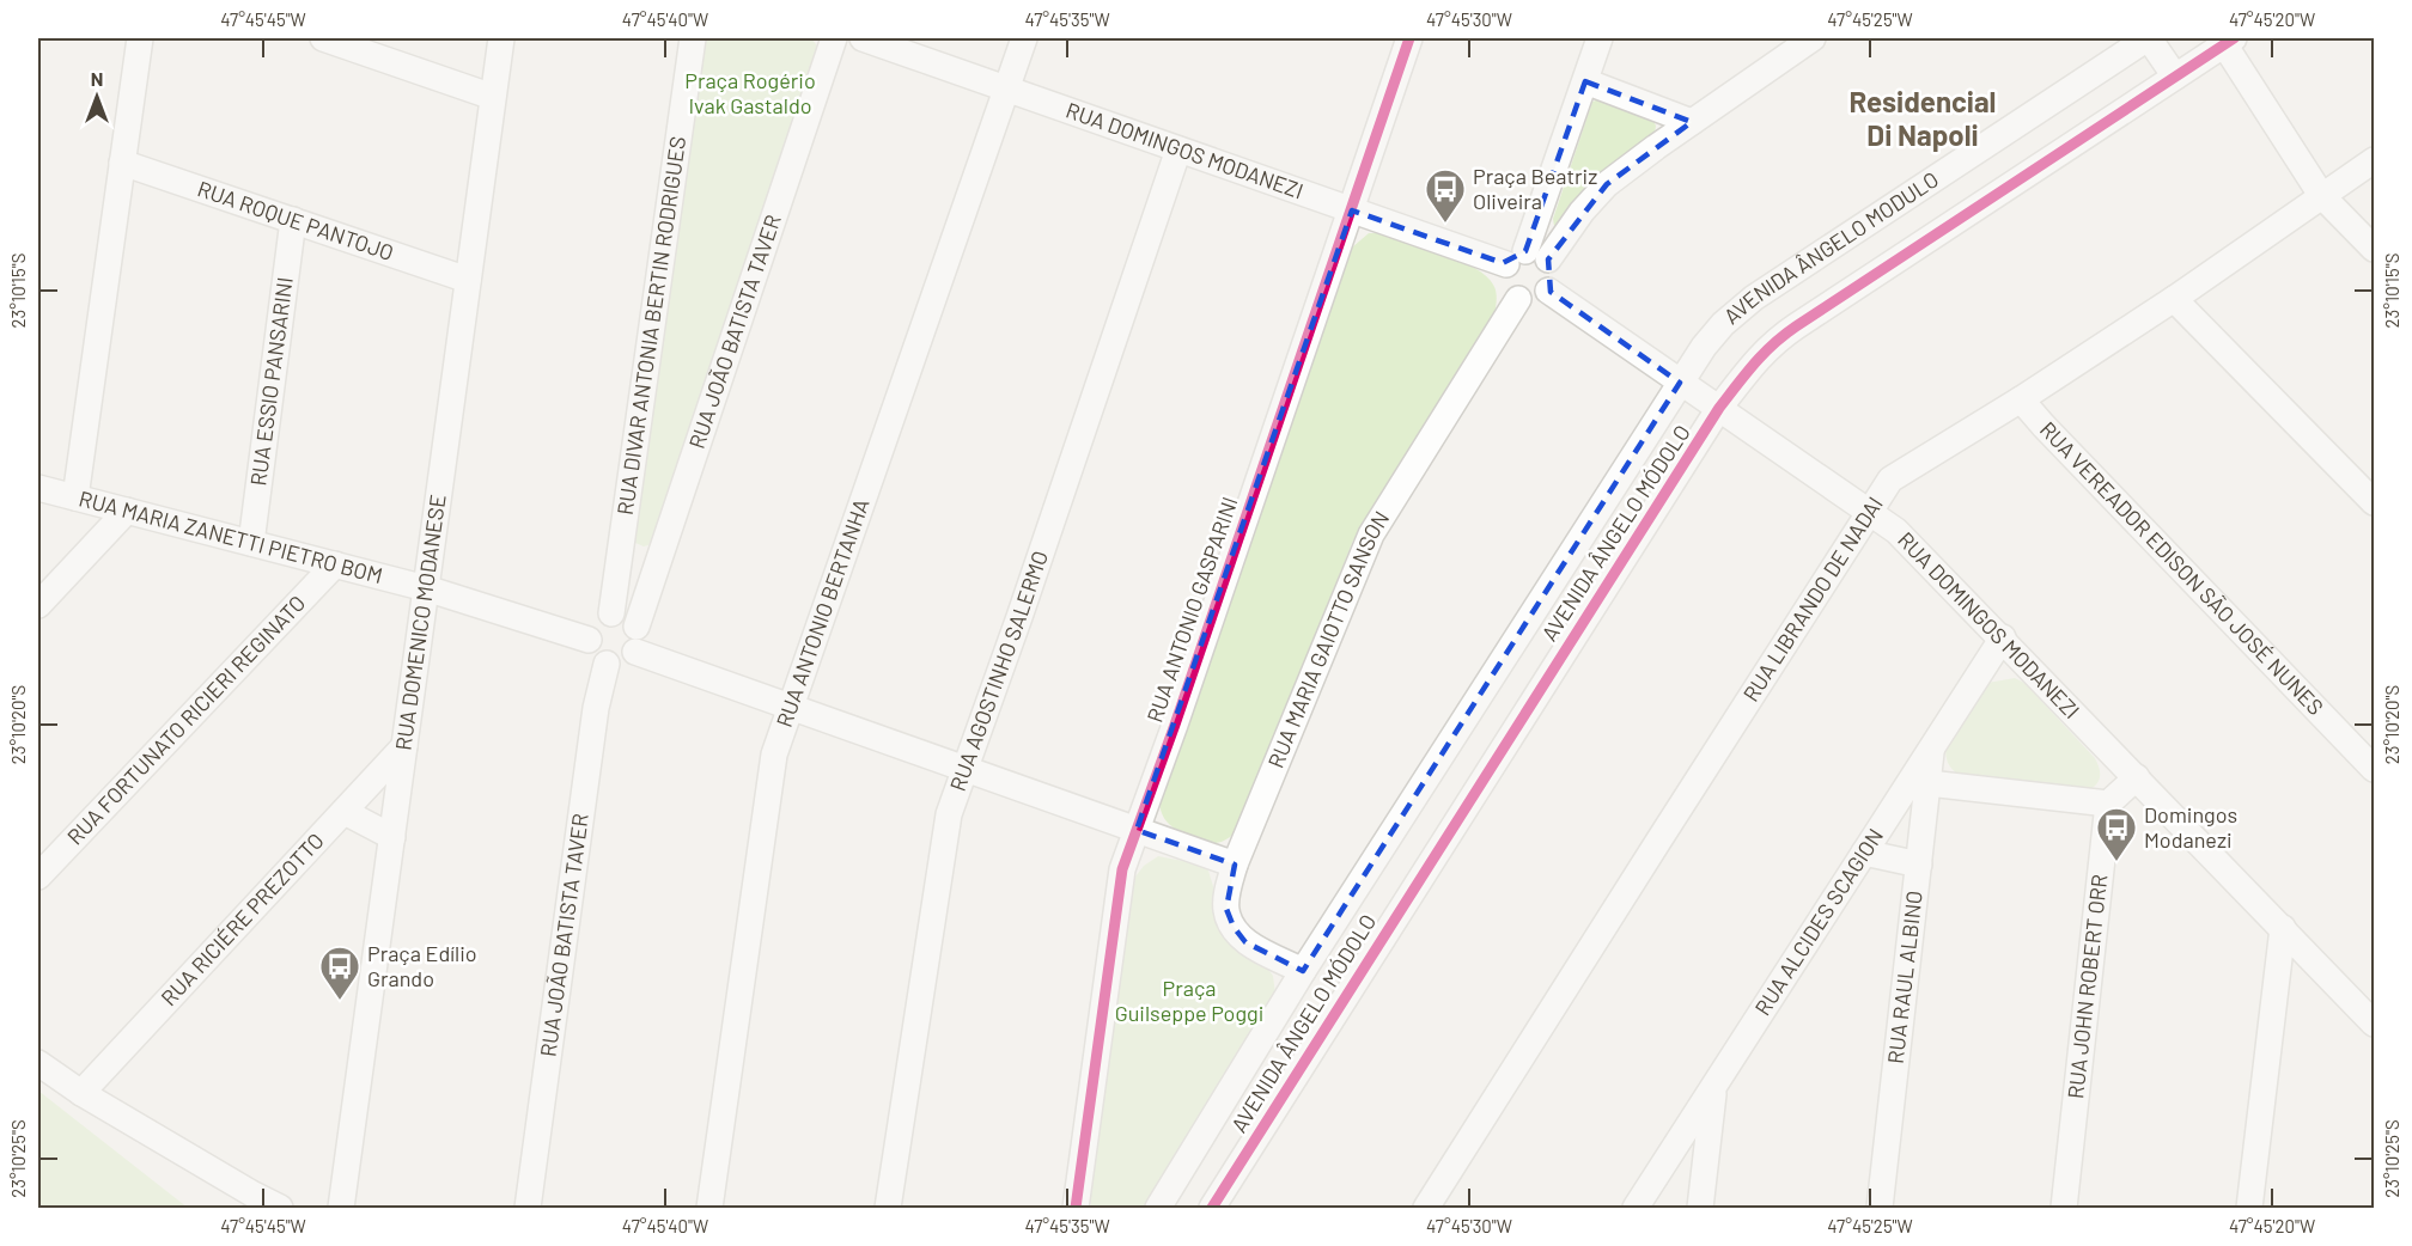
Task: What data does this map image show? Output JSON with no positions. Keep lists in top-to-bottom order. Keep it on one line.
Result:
{"streets":{"street":["RUA DOMINGOS MODANEZI","RUA ROQUE PANTOJO","AVENIDA ÂNGELO MODULO","RUA DIVAR ANTONIA BERTIN RODRIGUES","RUA JOÃO BATISTA TAVER","RUA ESSIO PANSARINI","AVENIDA ÂNGELO MÓDOLO","RUA MARIA ZANETTI PIETRO BOM","RUA VEREADOR EDISON SÃO JOSÉ NUNES","RUA LIBRANDO DE NADAI","RUA ANTONIO GASPARINI","RUA ANTONIO BERTANHA","RUA DOMENICO MODANESE","RUA MARIA GAIOTTO SANSON","RUA AGOSTINHO SALERMO","RUA FORTUNATO RICIERI REGINATO","RUA RICIÉRE PREZOTTO","RUA ALCIDES SCAGION","RUA RAUL ALBINO","RUA JOHN ROBERT ORR"]},"crossings":[["RUA DOMINGOS MODANEZI","AVENIDA ÂNGELO MODULO"],["RUA DOMINGOS MODANEZI","AVENIDA ÂNGELO MÓDOLO"],["RUA DOMINGOS MODANEZI","RUA LIBRANDO DE NADAI"],["RUA DOMINGOS MODANEZI","RUA ANTONIO GASPARINI"],["RUA DOMINGOS MODANEZI","RUA ANTONIO BERTANHA"],["RUA DOMINGOS MODANEZI","RUA MARIA GAIOTTO SANSON"],["RUA DOMINGOS MODANEZI","RUA AGOSTINHO SALERMO"],["RUA DOMINGOS MODANEZI","RUA ALCIDES SCAGION"],["RUA ROQUE PANTOJO","RUA ESSIO PANSARINI"],["RUA ROQUE PANTOJO","RUA DOMENICO MODANESE"],["AVENIDA ÂNGELO MODULO","AVENIDA ÂNGELO MÓDOLO"],["RUA DIVAR ANTONIA BERTIN RODRIGUES","RUA JOÃO BATISTA TAVER"],["RUA DIVAR ANTONIA BERTIN RODRIGUES","RUA MARIA ZANETTI PIETRO BOM"],["RUA JOÃO BATISTA TAVER","RUA MARIA ZANETTI PIETRO BOM"],["RUA ESSIO PANSARINI","RUA MARIA ZANETTI PIETRO BOM"],["AVENIDA ÂNGELO MÓDOLO","RUA MARIA GAIOTTO SANSON"],["RUA MARIA ZANETTI PIETRO BOM","RUA DOMENICO MODANESE"],["RUA MARIA ZANETTI PIETRO BOM","RUA FORTUNATO RICIERI REGINATO"],["RUA VEREADOR EDISON SÃO JOSÉ NUNES","RUA LIBRANDO DE NADAI"],["RUA DOMENICO MODANESE","RUA RICIÉRE PREZOTTO"],["RUA ALCIDES SCAGION","RUA RAUL ALBINO"]],"districts":["Residencial Di Napoli"],"parks":["Praça Rogério Ivak Gastaldo","Praça Guilseppe Poggi"],"places":{"bus stop":["Praça Beatriz Oliveira","Domingos Modanezi","Praça Edílio Grando"]},"north":"top","coordinates":["47°45'45\"W","47°45'40\"W","47°45'35\"W","47°45'30\"W","47°45'25\"W","47°45'20\"W","23°10'15\"S","23°10'20\"S","23°10'25\"S"]}
